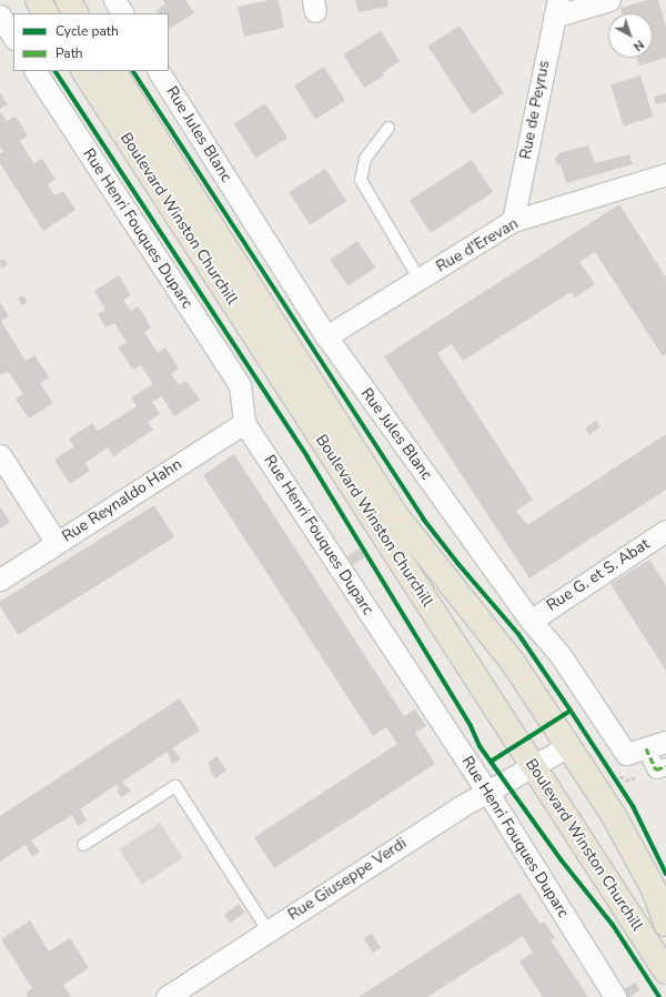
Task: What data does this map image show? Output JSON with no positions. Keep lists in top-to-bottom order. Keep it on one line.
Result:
{"streets":{"main road":["Boulevard Winston Churchill"],"street":["Rue de Peyrus","Rue Jules Blanc","Rue Henri Fouques Duparc","Rue d'Erevan","Rue Reynaldo Hahn","Rue G. et S. Abat","Rue Giuseppe Verdi"]},"crossings":[["Rue de Peyrus","Rue d'Erevan"],["Rue Jules Blanc","Rue d'Erevan"],["Rue Jules Blanc","Rue G. et S. Abat"],["Boulevard Winston Churchill","Rue Giuseppe Verdi"],["Rue Henri Fouques Duparc","Rue Reynaldo Hahn"],["Rue Henri Fouques Duparc","Rue Giuseppe Verdi"]],"legend":["Cycle path","Path"],"north":"bottom right"}
